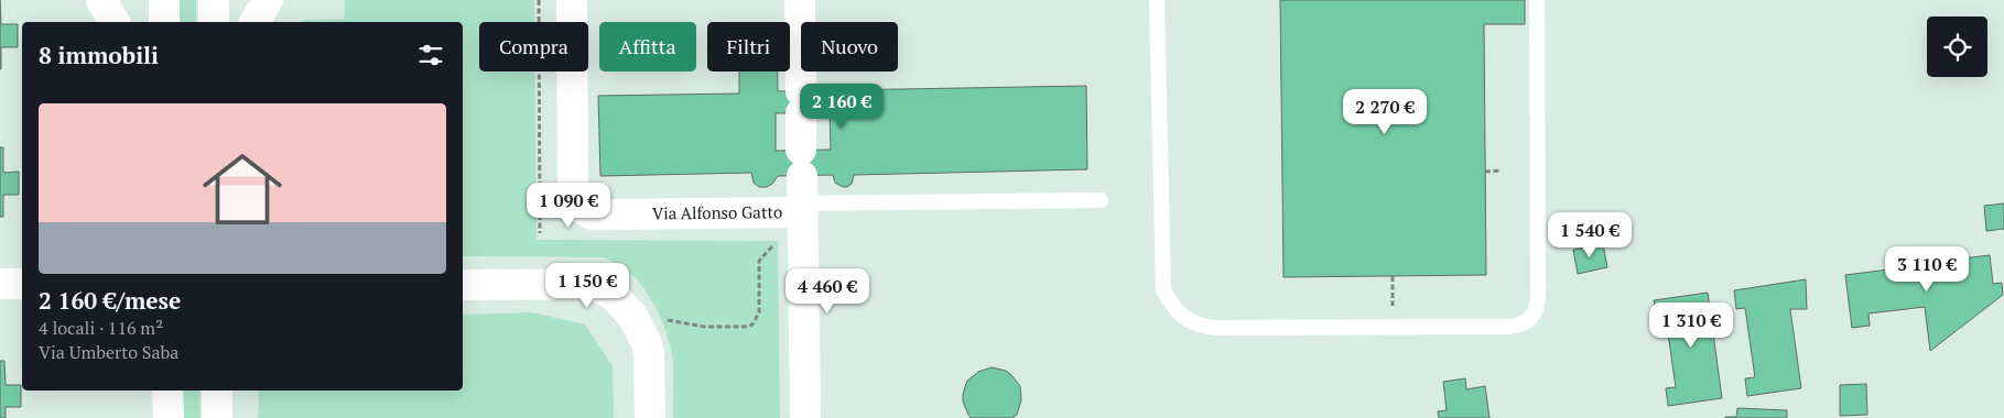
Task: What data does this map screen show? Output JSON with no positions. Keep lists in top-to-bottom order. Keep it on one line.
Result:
{"streets":{"street":["Via Alfonso Gatto"]},"page":{"chip":["Compra","Affitta","Filtri","Nuovo"],"heading":"8 immobili","price":["2 160 €","2 270 €","1 090 €","1 540 €","3 110 €","1 150 €","4 460 €","1 310 €"],"list":[{"name":"2 160 €/mese","note":"4 locali · 116 m² · Via Umberto Saba"}]}}
